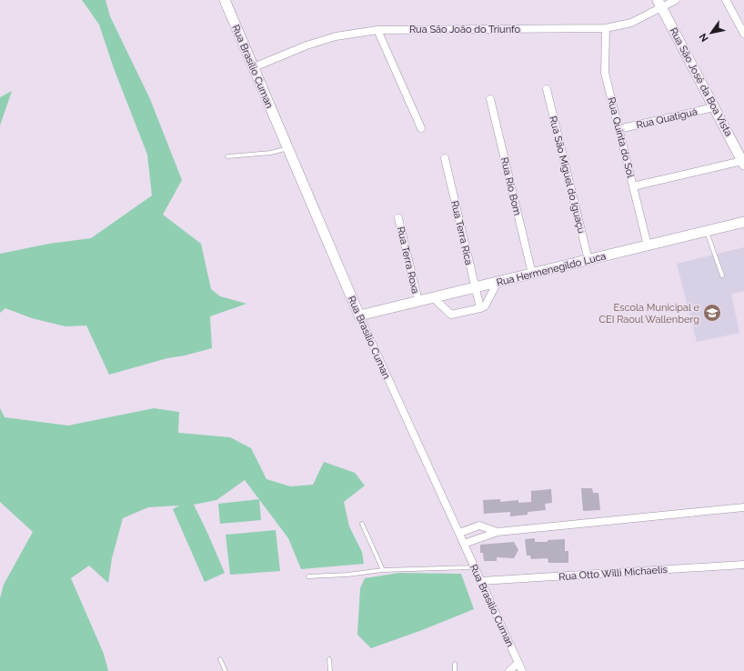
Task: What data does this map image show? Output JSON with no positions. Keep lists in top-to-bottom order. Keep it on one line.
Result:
{"streets":{"street":["Rua São João do Triunfo","Rua Brasílio Cuman","Rua São José da Boa Vista","Rua Quatiguá","Rua Quinta do Sol","Rua São Miguel do Iguaçu","Rua Rio Bom","Rua Terra Rica","Rua Terra Roxa","Rua Hermenegildo Luca","Rua Otto Willi Michaelis"]},"crossings":[["Rua São João do Triunfo","Rua Brasílio Cuman"],["Rua São João do Triunfo","Rua São José da Boa Vista"],["Rua São João do Triunfo","Rua Quinta do Sol"],["Rua Brasílio Cuman","Rua Hermenegildo Luca"],["Rua Brasílio Cuman","Rua Otto Willi Michaelis"],["Rua São José da Boa Vista","Rua Quatiguá"],["Rua Quatiguá","Rua Quinta do Sol"],["Rua Quinta do Sol","Rua Hermenegildo Luca"],["Rua São Miguel do Iguaçu","Rua Hermenegildo Luca"],["Rua Rio Bom","Rua Hermenegildo Luca"],["Rua Terra Rica","Rua Hermenegildo Luca"],["Rua Terra Roxa","Rua Hermenegildo Luca"]],"places":{"school or university":["Escola Municipal e CEI Raoul Wallenberg"]},"north":"bottom left"}
